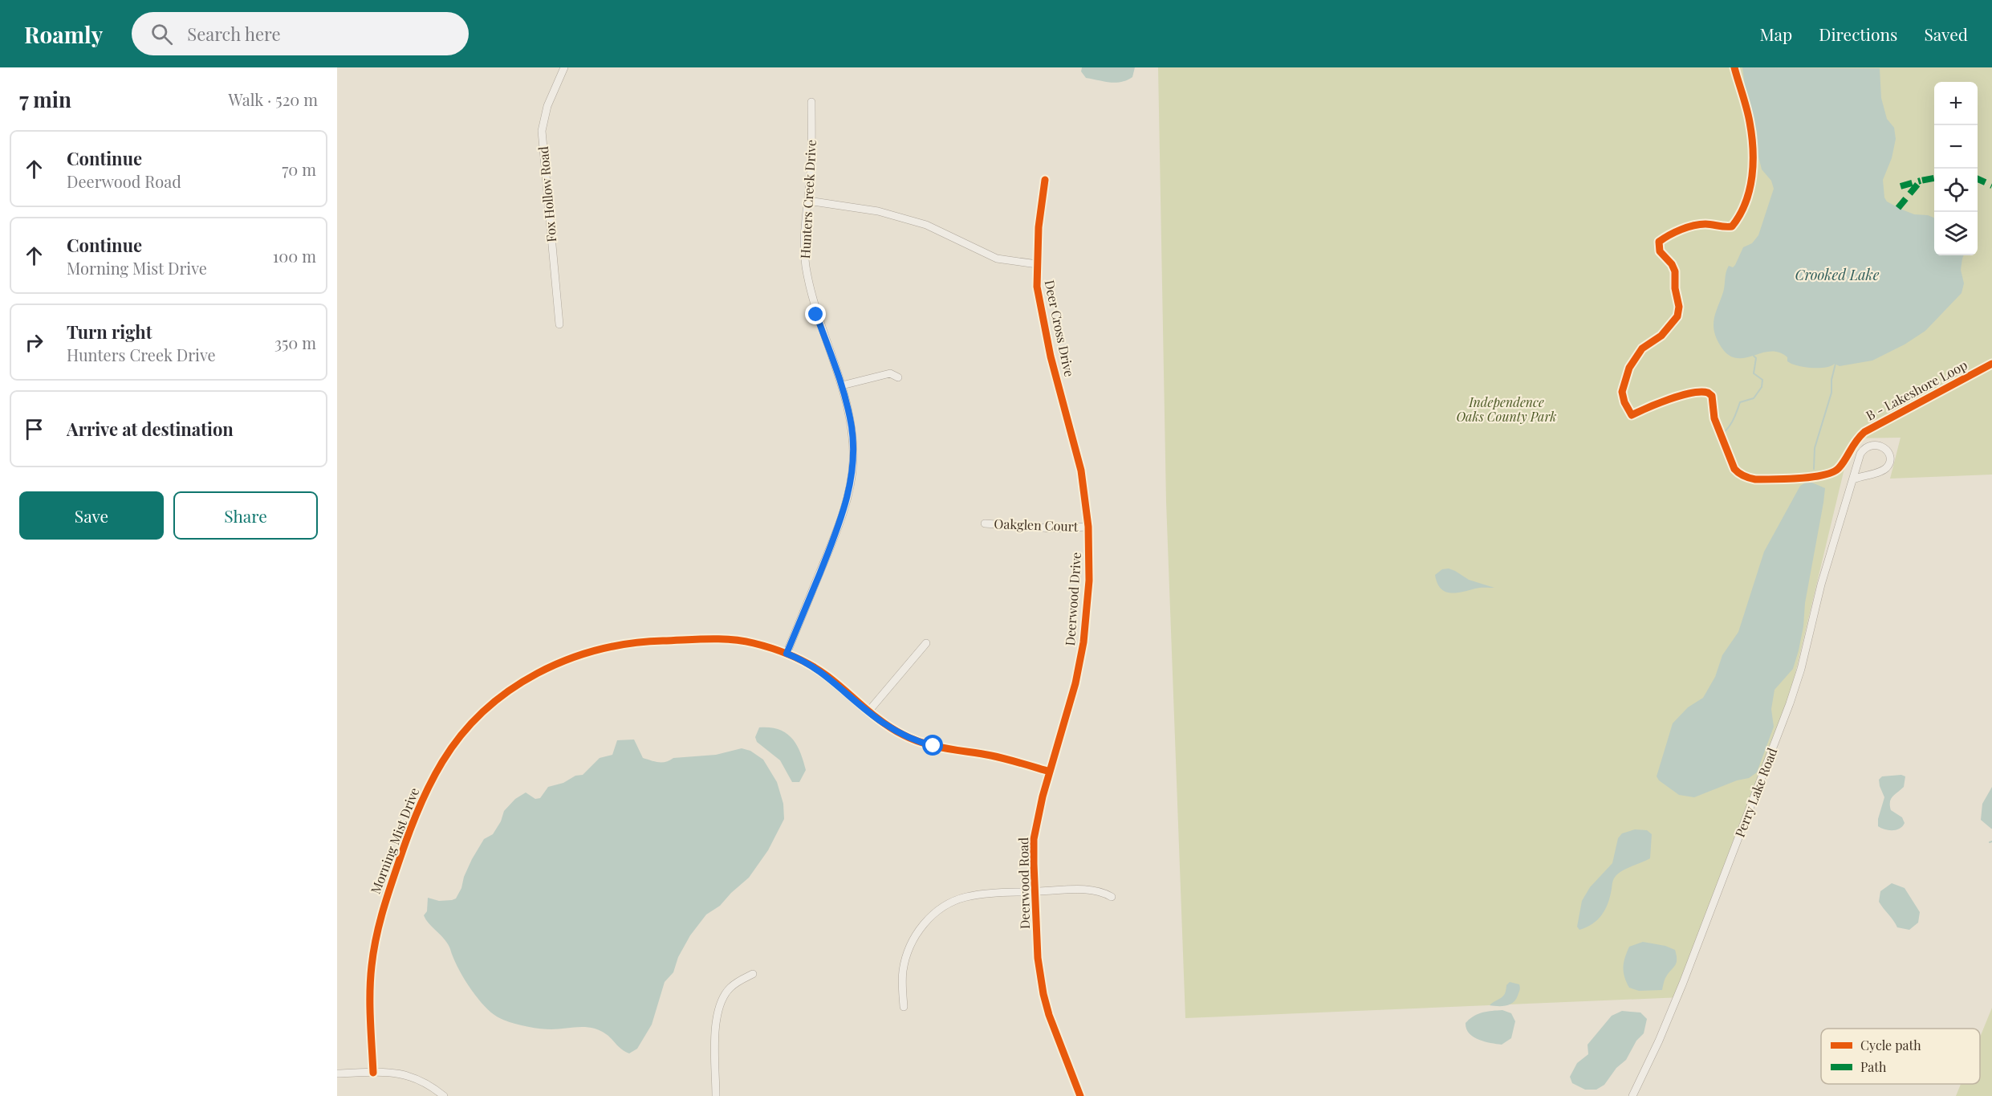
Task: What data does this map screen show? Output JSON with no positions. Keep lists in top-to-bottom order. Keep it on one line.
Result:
{"streets":{"street":["Fox Hollow Road","Hunters Creek Drive","Deer Cross Drive","Oakglen Court","Deerwood Drive","Perry Lake Road","Morning Mist Drive","Deerwood Road"],"cycle path":["B - Lakeshore Loop"]},"crossings":[["Hunters Creek Drive","Deer Cross Drive"],["Hunters Creek Drive","Morning Mist Drive"],["Deer Cross Drive","Deerwood Drive"],["Oakglen Court","Deerwood Drive"],["Deerwood Drive","Deerwood Road"]],"water":["Crooked Lake"],"parks":["Independence Oaks County Park"],"legend":["Cycle path","Path"],"page":{"header":"Roamly","search":"Search here","nav":["Map","Directions","Saved"],"heading":["7 min","Walk · 520 m"],"map_buttons":["+","−"],"list":[["Continue","Deerwood Road","70 m"],["Continue","Morning Mist Drive","100 m"],["Turn right","Hunters Creek Drive","350 m"],"Arrive at destination"],"buttons":["Save","Share"]}}
